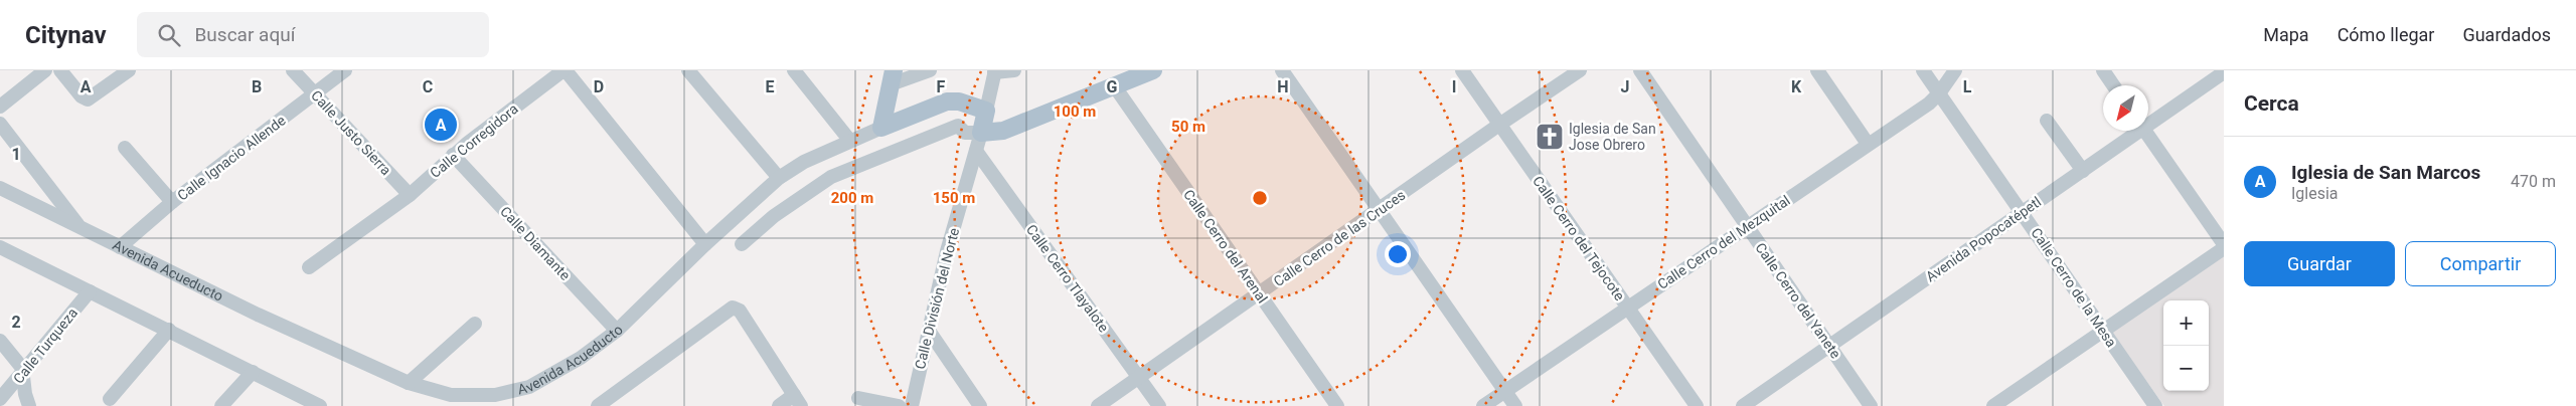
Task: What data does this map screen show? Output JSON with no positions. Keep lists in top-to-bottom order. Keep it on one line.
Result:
{"streets":{"main road":["Avenida Acueducto"],"street":["Calle Justo Sierra","Calle Corregidora","Calle Ignacio Allende","Calle Cerro de las Cruces","Calle Cerro del Tejocote","Avenida Popocatépetl","Calle Cerro del Mezquital","Calle Diamante","Calle Cerro del Arenal","Calle Cerro Tlayalote","Calle Cerro de la Mesa","Calle División del Norte","Calle Cerro del Yanete","Calle Turqueza"]},"crossings":[["Calle Justo Sierra","Calle Corregidora"],["Calle Justo Sierra","Calle Ignacio Allende"],["Calle Corregidora","Calle Diamante"],["Calle Ignacio Allende","Avenida Acueducto"],["Calle Cerro de las Cruces","Calle Cerro del Tejocote"],["Calle Cerro de las Cruces","Calle Cerro del Arenal"],["Calle Cerro de las Cruces","Calle Cerro Tlayalote"],["Calle Cerro del Tejocote","Calle Cerro del Mezquital"],["Avenida Popocatépetl","Calle Cerro de la Mesa"],["Avenida Popocatépetl","Calle Cerro del Yanete"],["Calle Cerro del Mezquital","Calle Cerro de la Mesa"],["Calle Cerro del Mezquital","Calle Cerro del Yanete"],["Calle Diamante","Avenida Acueducto"],["Calle Cerro Tlayalote","Calle División del Norte"]],"places":{"church":["Iglesia de San Jose Obrero"]},"north":"bottom left","page":{"header":"Citynav","search":"Buscar aquí","nav":["Mapa","Cómo llegar","Guardados"],"heading":"Cerca","pins":"A","list":[{"mark":"A","name":"Iglesia de San Marcos","note":"Iglesia","value":"470 m"}],"buttons":["Guardar","Compartir"],"map_buttons":["+","−"]},"grid":{"columns":["A","B","C","D","E","F","G","H","I","J","K","L"],"rows":["1","2"]},"rings":["100 m","50 m","150 m","200 m"]}
